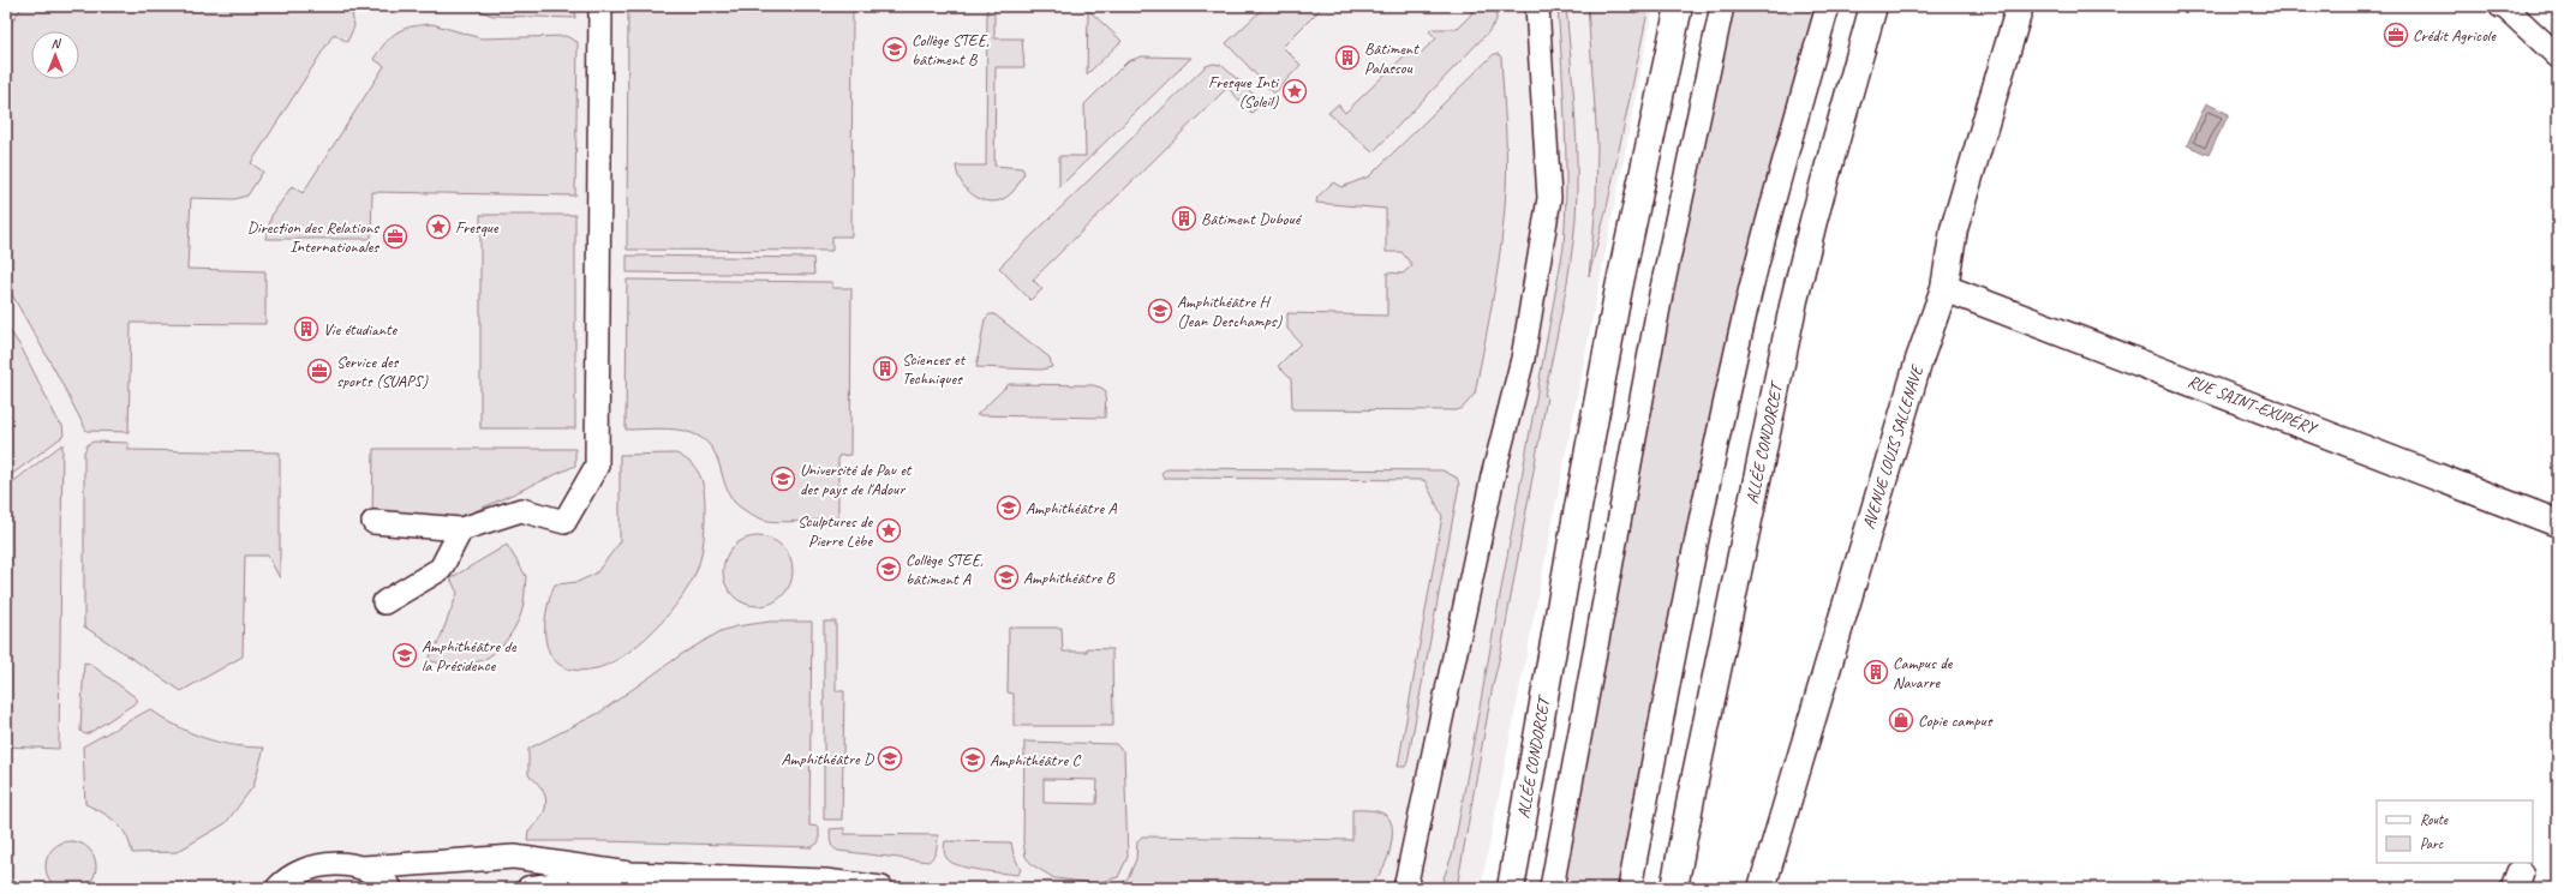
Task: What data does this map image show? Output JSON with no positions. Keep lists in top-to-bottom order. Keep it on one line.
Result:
{"streets":{"main road":["RUE SAINT-EXUPÉRY","ALLÉE CONDORCET","AVENUE LOUIS SALLENAVE"]},"crossings":[["RUE SAINT-EXUPÉRY","AVENUE LOUIS SALLENAVE"]],"places":{"office":["Crédit Agricole","Direction des Relations Internationales","Service des sports (SUAPS)"],"school or university":["Collège STEE, bâtiment B","Amphithéâtre H (Jean Deschamps)","Université de Pau et des pays de l'Adour","Amphithéâtre A","Collège STEE, bâtiment A","Amphithéâtre B","Amphithéâtre de la Présidence","Amphithéâtre D","Amphithéâtre C"],"building":["Bâtiment Palassou","Bâtiment Duboué","Vie étudiante","Sciences et Techniques","Campus de Navarre"],"place":["Fresque Inti (Soleil)","Fresque","Sculptures de Pierre Lèbe"],"shop":["Copie campus"]},"legend":["Route","Parc"],"north":"top"}
